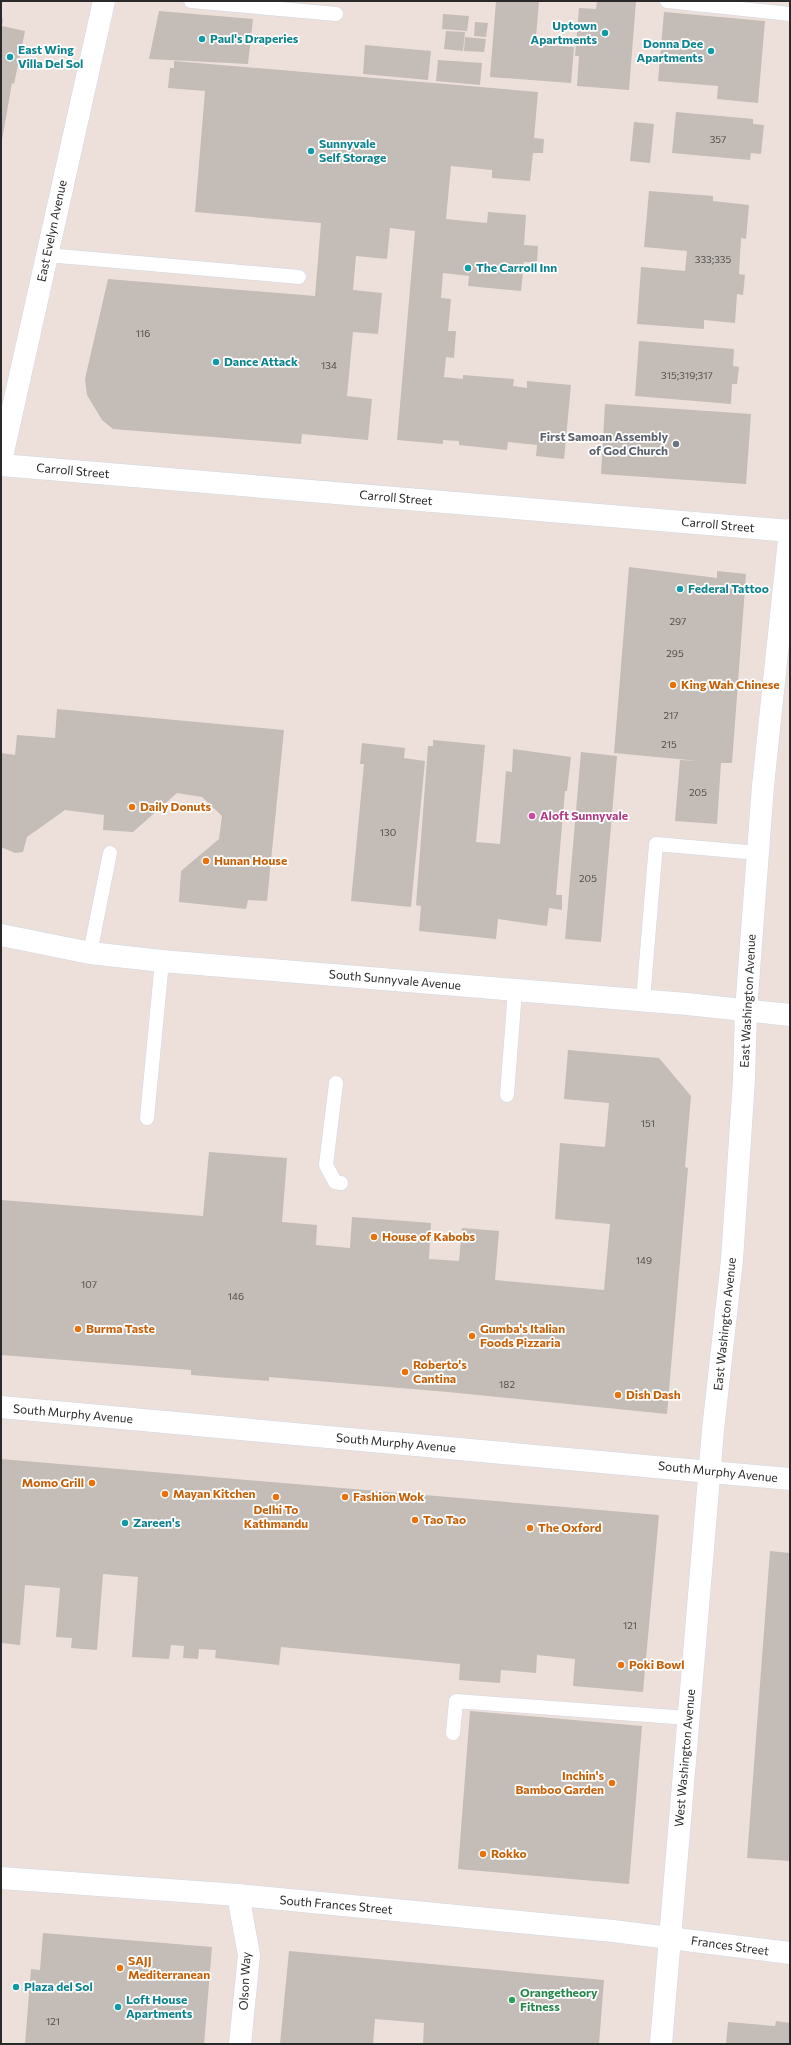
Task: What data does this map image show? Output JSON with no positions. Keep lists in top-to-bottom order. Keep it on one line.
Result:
{"streets":{"street":["East Evelyn Avenue","Carroll Street","South Sunnyvale Avenue","East Washington Avenue","South Murphy Avenue","West Washington Avenue","South Frances Street","Frances Street","Olson Way"]},"crossings":[["Carroll Street","East Washington Avenue"],["South Sunnyvale Avenue","East Washington Avenue"],["East Washington Avenue","South Murphy Avenue"],["East Washington Avenue","West Washington Avenue"],["South Murphy Avenue","West Washington Avenue"],["West Washington Avenue","South Frances Street"],["West Washington Avenue","Frances Street"],["South Frances Street","Frances Street"],["South Frances Street","Olson Way"]],"places":["Uptown Apartments","Paul's Draperies","Donna Dee Apartments","East Wing Villa Del Sol","Sunnyvale Self Storage","The Carroll Inn","Dance Attack","First Samoan Assembly of God Church","Federal Tattoo","King Wah Chinese","Daily Donuts","Aloft Sunnyvale","Hunan House","House of Kabobs","Burma Taste","Gumba's Italian Foods Pizzaria","Roberto's Cantina","Dish Dash","Momo Grill","Mayan Kitchen","Delhi To Kathmandu","Fashion Wok","Tao Tao","Zareen's","The Oxford","Poki Bowl","Inchin's Bamboo Garden","Rokko","SAJJ Mediterranean","Plaza del Sol","Orangetheory Fitness","Loft House Apartments"],"house_numbers":["357","333;335","116","134","315;319;317","297","295","217","215","205","130","205","151","149","107","146","182","121","121"]}
